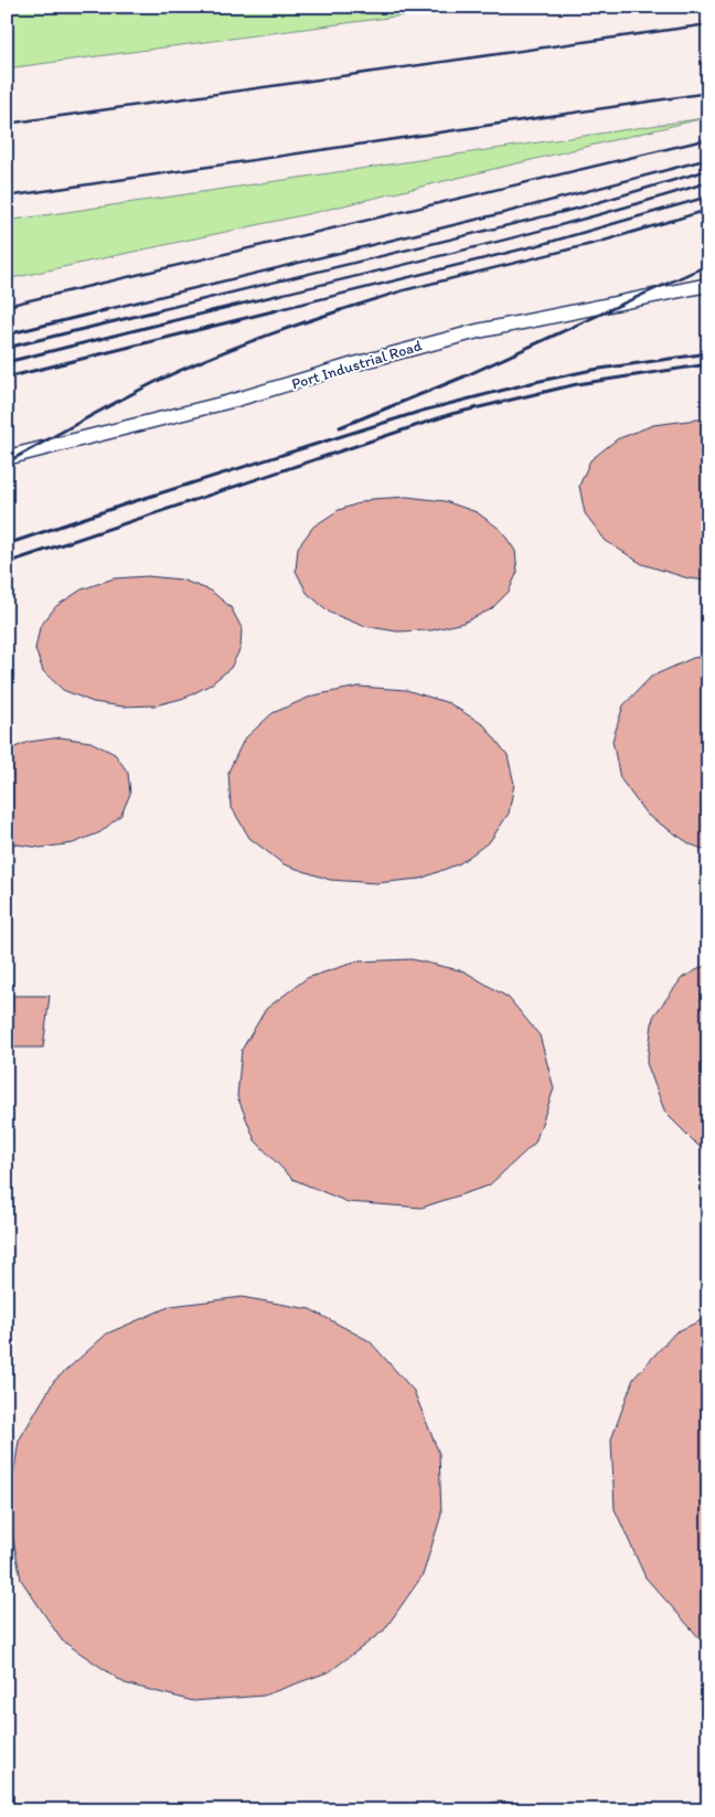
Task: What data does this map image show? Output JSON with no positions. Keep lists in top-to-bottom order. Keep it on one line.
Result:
{"streets":{"street":["Port Industrial Road"]}}
